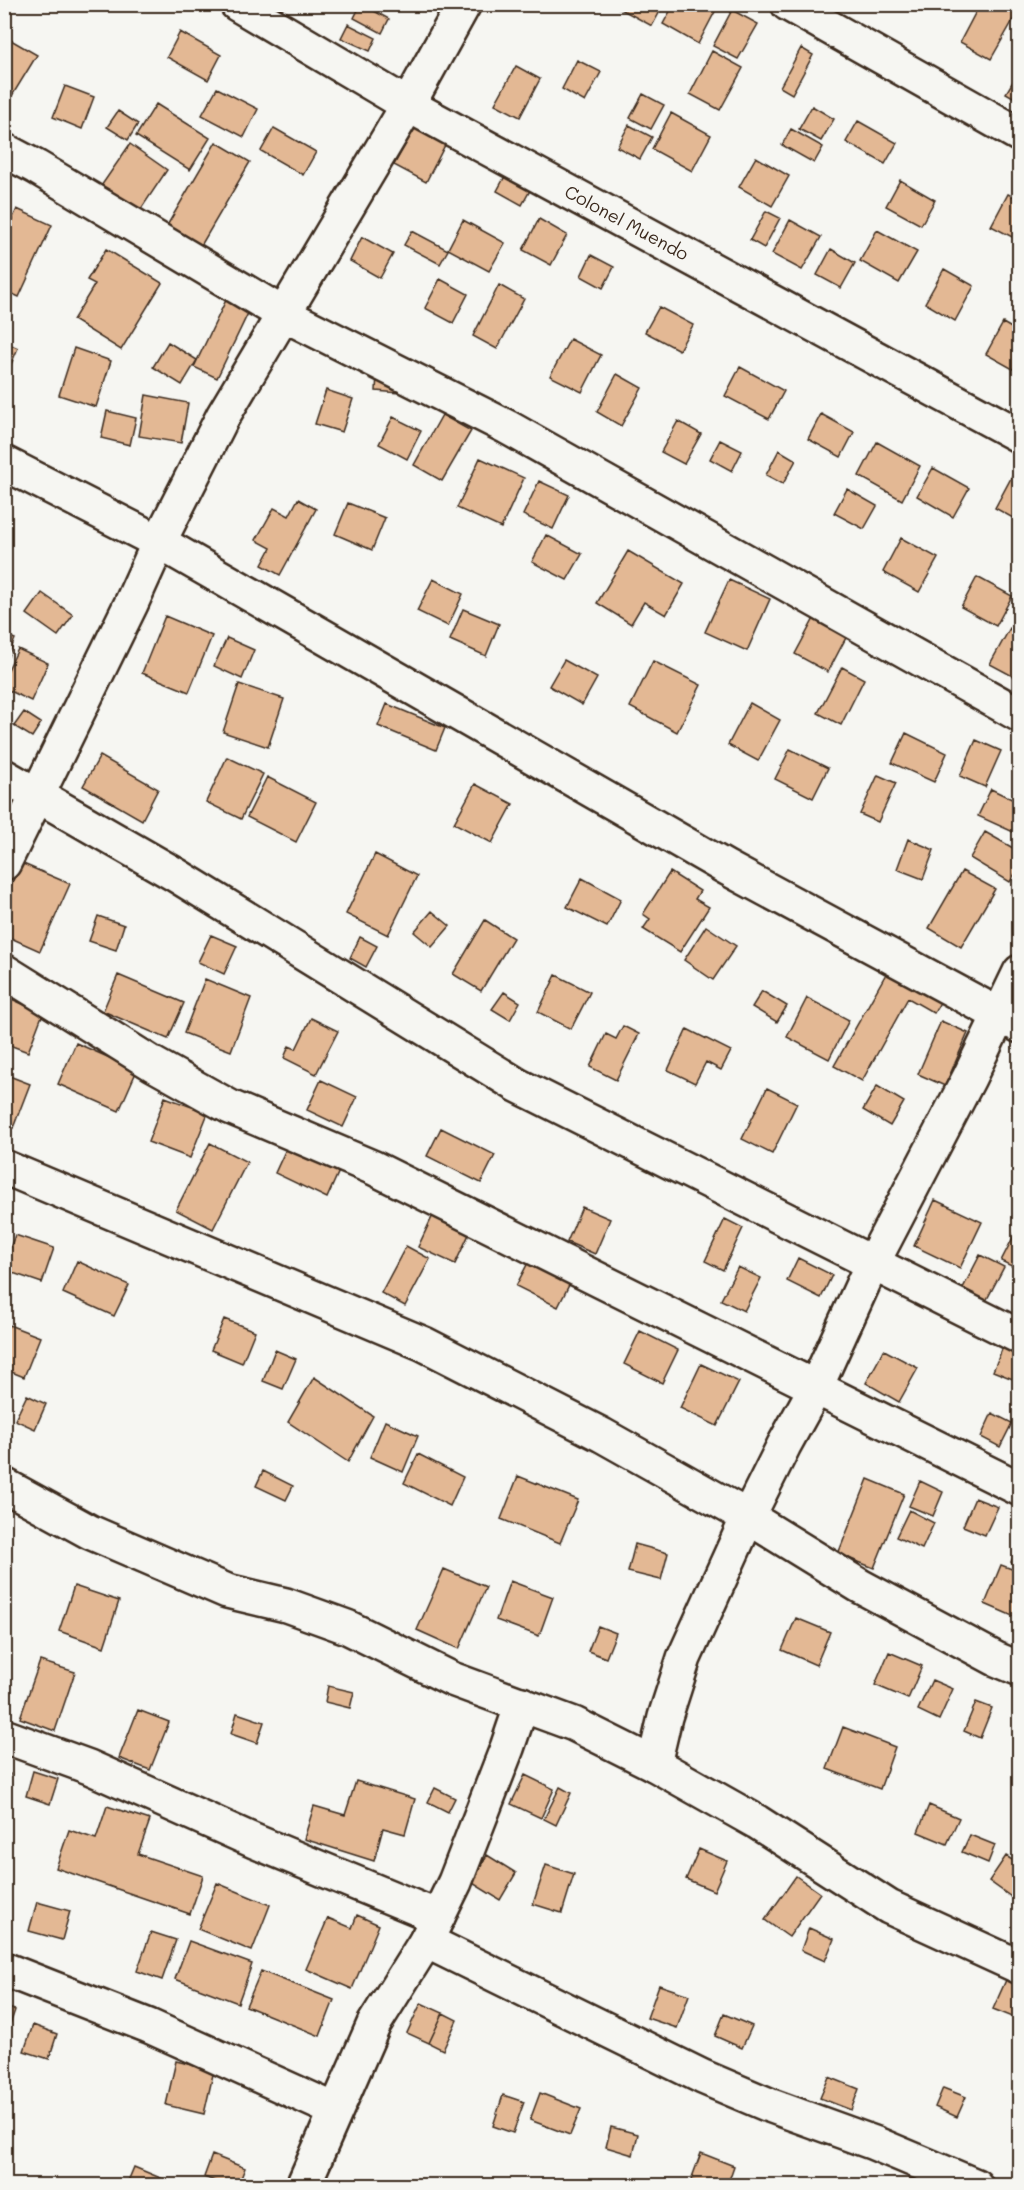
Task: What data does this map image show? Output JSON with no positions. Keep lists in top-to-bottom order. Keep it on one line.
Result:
{"streets":{"street":["Colonel Muendo"]}}
